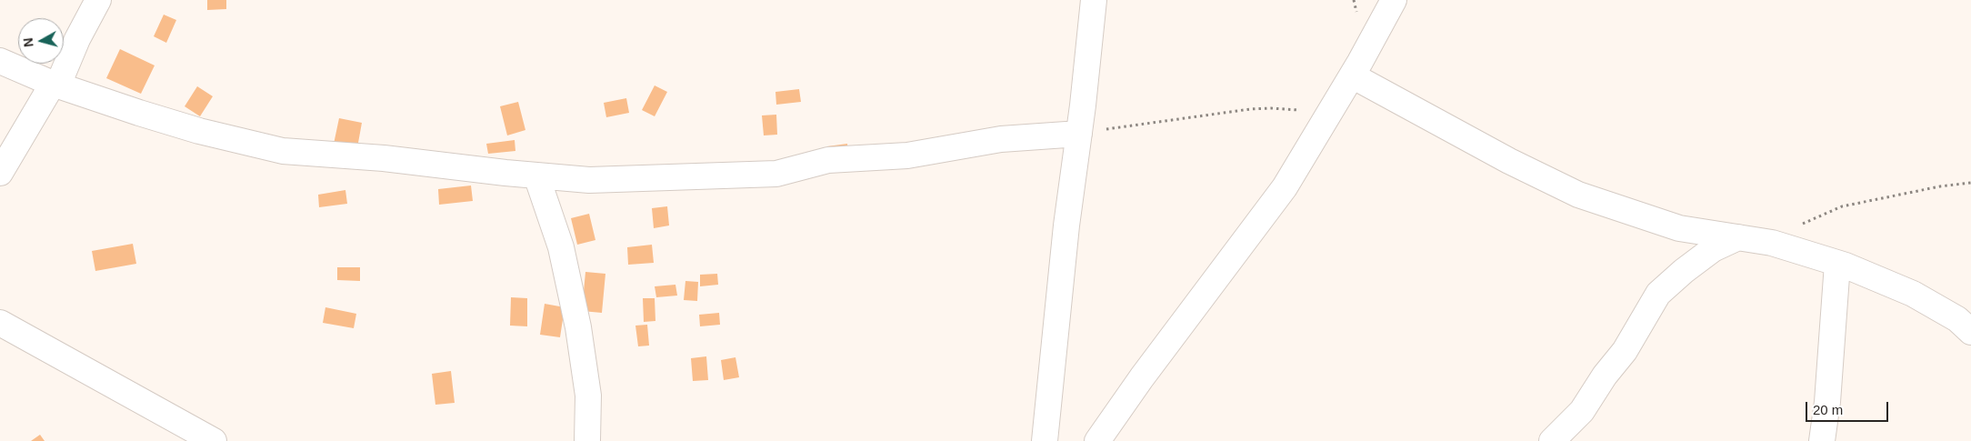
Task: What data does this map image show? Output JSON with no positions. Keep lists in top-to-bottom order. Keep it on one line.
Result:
{"scale_bar":"20 m","north":"left"}
